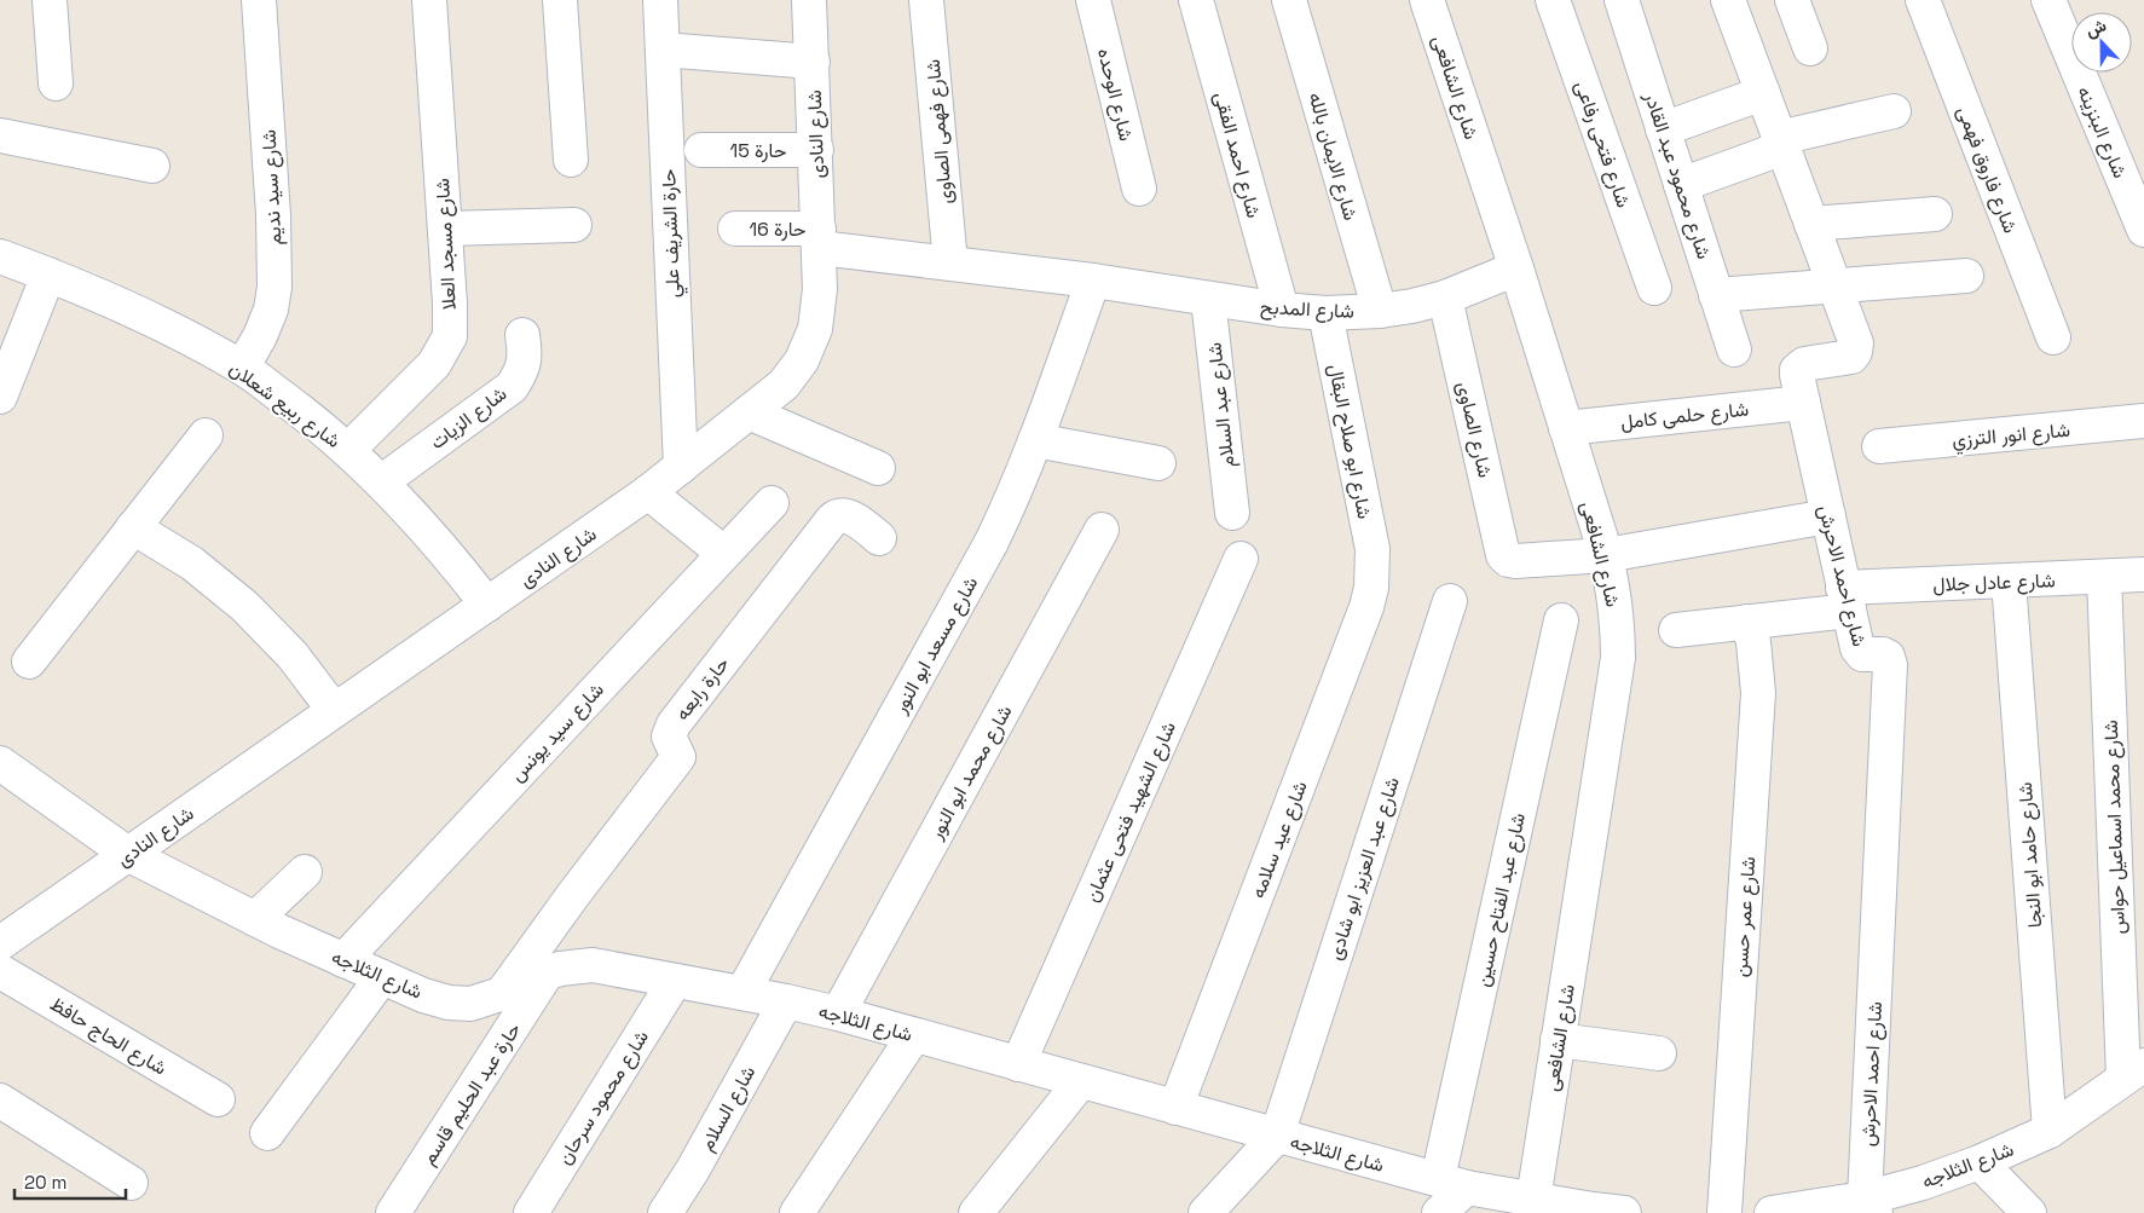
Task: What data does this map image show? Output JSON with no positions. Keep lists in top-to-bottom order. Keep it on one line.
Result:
{"streets":{"street":["شارع الشافعى","شارع الوحده","شارع فهمى الصاوى","شارع البنزينه","شارع النادى","شارع فتحى رفاعى","حارة 15","شارع احمد الفقى","شارع الايمان بالله","شارع فاروق فهمى","شارع محمود عبد القادر","شارع سيد نديم","حارة 16","حارة الشريف علي","شارع مسجد العلا","شارع المدبح","شارع ربيع شعلان","شارع عبد السلام","شارع حلمى كامل","شارع الزيات","شارع الصاوى","شارع انور الترزي","شارع ابو صلاح البقال","شارع احمد الاحرش","شارع عادل جلال","شارع مسعد ابو النور","حارة رابعه","شارع سيد يونس","شارع محمد ابو النور","شارع الشهيد فتحى عثمان","شارع محمد اسماعيل حواس","شارع عيد سلامه","شارع حامد ابو النجا","شارع عبد العزيز ابو شادى","شارع عبد الفتاح حسين","شارع عمر حسن","شارع الثلاجه","شارع الحاج حافظ","حارة عبد الحليم قاسم","شارع محمود سرحان","شارع السلام"]},"crossings":[["شارع الشافعى","شارع المدبح"],["شارع الشافعى","شارع حلمى كامل"],["شارع الشافعى","شارع الصاوى"],["شارع الشافعى","شارع الثلاجه"],["شارع فهمى الصاوى","حارة 16"],["شارع فهمى الصاوى","شارع المدبح"],["شارع النادى","حارة 15"],["شارع النادى","حارة 16"],["شارع النادى","حارة الشريف علي"],["شارع النادى","شارع ربيع شعلان"],["شارع النادى","شارع الثلاجه"],["شارع احمد الفقى","شارع المدبح"],["شارع الايمان بالله","شارع المدبح"],["شارع سيد نديم","شارع ربيع شعلان"],["حارة 16","شارع المدبح"],["شارع مسجد العلا","شارع ربيع شعلان"],["شارع المدبح","شارع عبد السلام"],["شارع المدبح","شارع الصاوى"],["شارع المدبح","شارع ابو صلاح البقال"],["شارع المدبح","شارع مسعد ابو النور"],["شارع ربيع شعلان","شارع الزيات"],["شارع حلمى كامل","شارع احمد الاحرش"],["شارع ابو صلاح البقال","شارع عيد سلامه"],["شارع احمد الاحرش","شارع عادل جلال"],["شارع احمد الاحرش","شارع الثلاجه"],["شارع عادل جلال","شارع محمد اسماعيل حواس"],["شارع عادل جلال","شارع حامد ابو النجا"],["شارع عادل جلال","شارع عمر حسن"],["شارع مسعد ابو النور","شارع الثلاجه"],["حارة رابعه","شارع الثلاجه"],["شارع سيد يونس","شارع الثلاجه"],["شارع محمد ابو النور","شارع الثلاجه"],["شارع الشهيد فتحى عثمان","شارع الثلاجه"],["شارع محمد اسماعيل حواس","شارع الثلاجه"],["شارع عيد سلامه","شارع الثلاجه"],["شارع حامد ابو النجا","شارع الثلاجه"],["شارع عبد العزيز ابو شادى","شارع الثلاجه"],["شارع عبد الفتاح حسين","شارع الثلاجه"],["شارع الثلاجه","حارة عبد الحليم قاسم"],["شارع الثلاجه","شارع محمود سرحان"],["شارع الثلاجه","شارع السلام"]],"scale_bar":"20 m","north":"top"}
